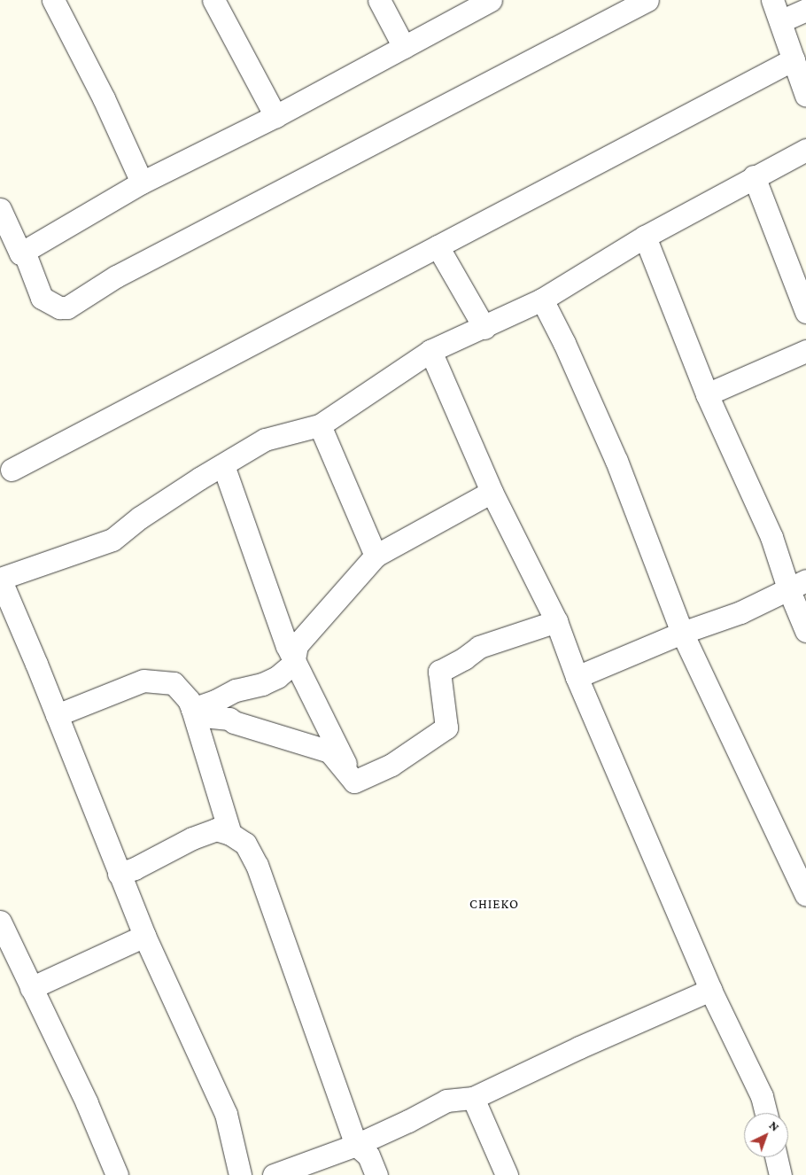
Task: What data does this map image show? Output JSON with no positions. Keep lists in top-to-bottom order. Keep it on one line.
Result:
{"districts":["CHIEKO"],"north":"top right"}
